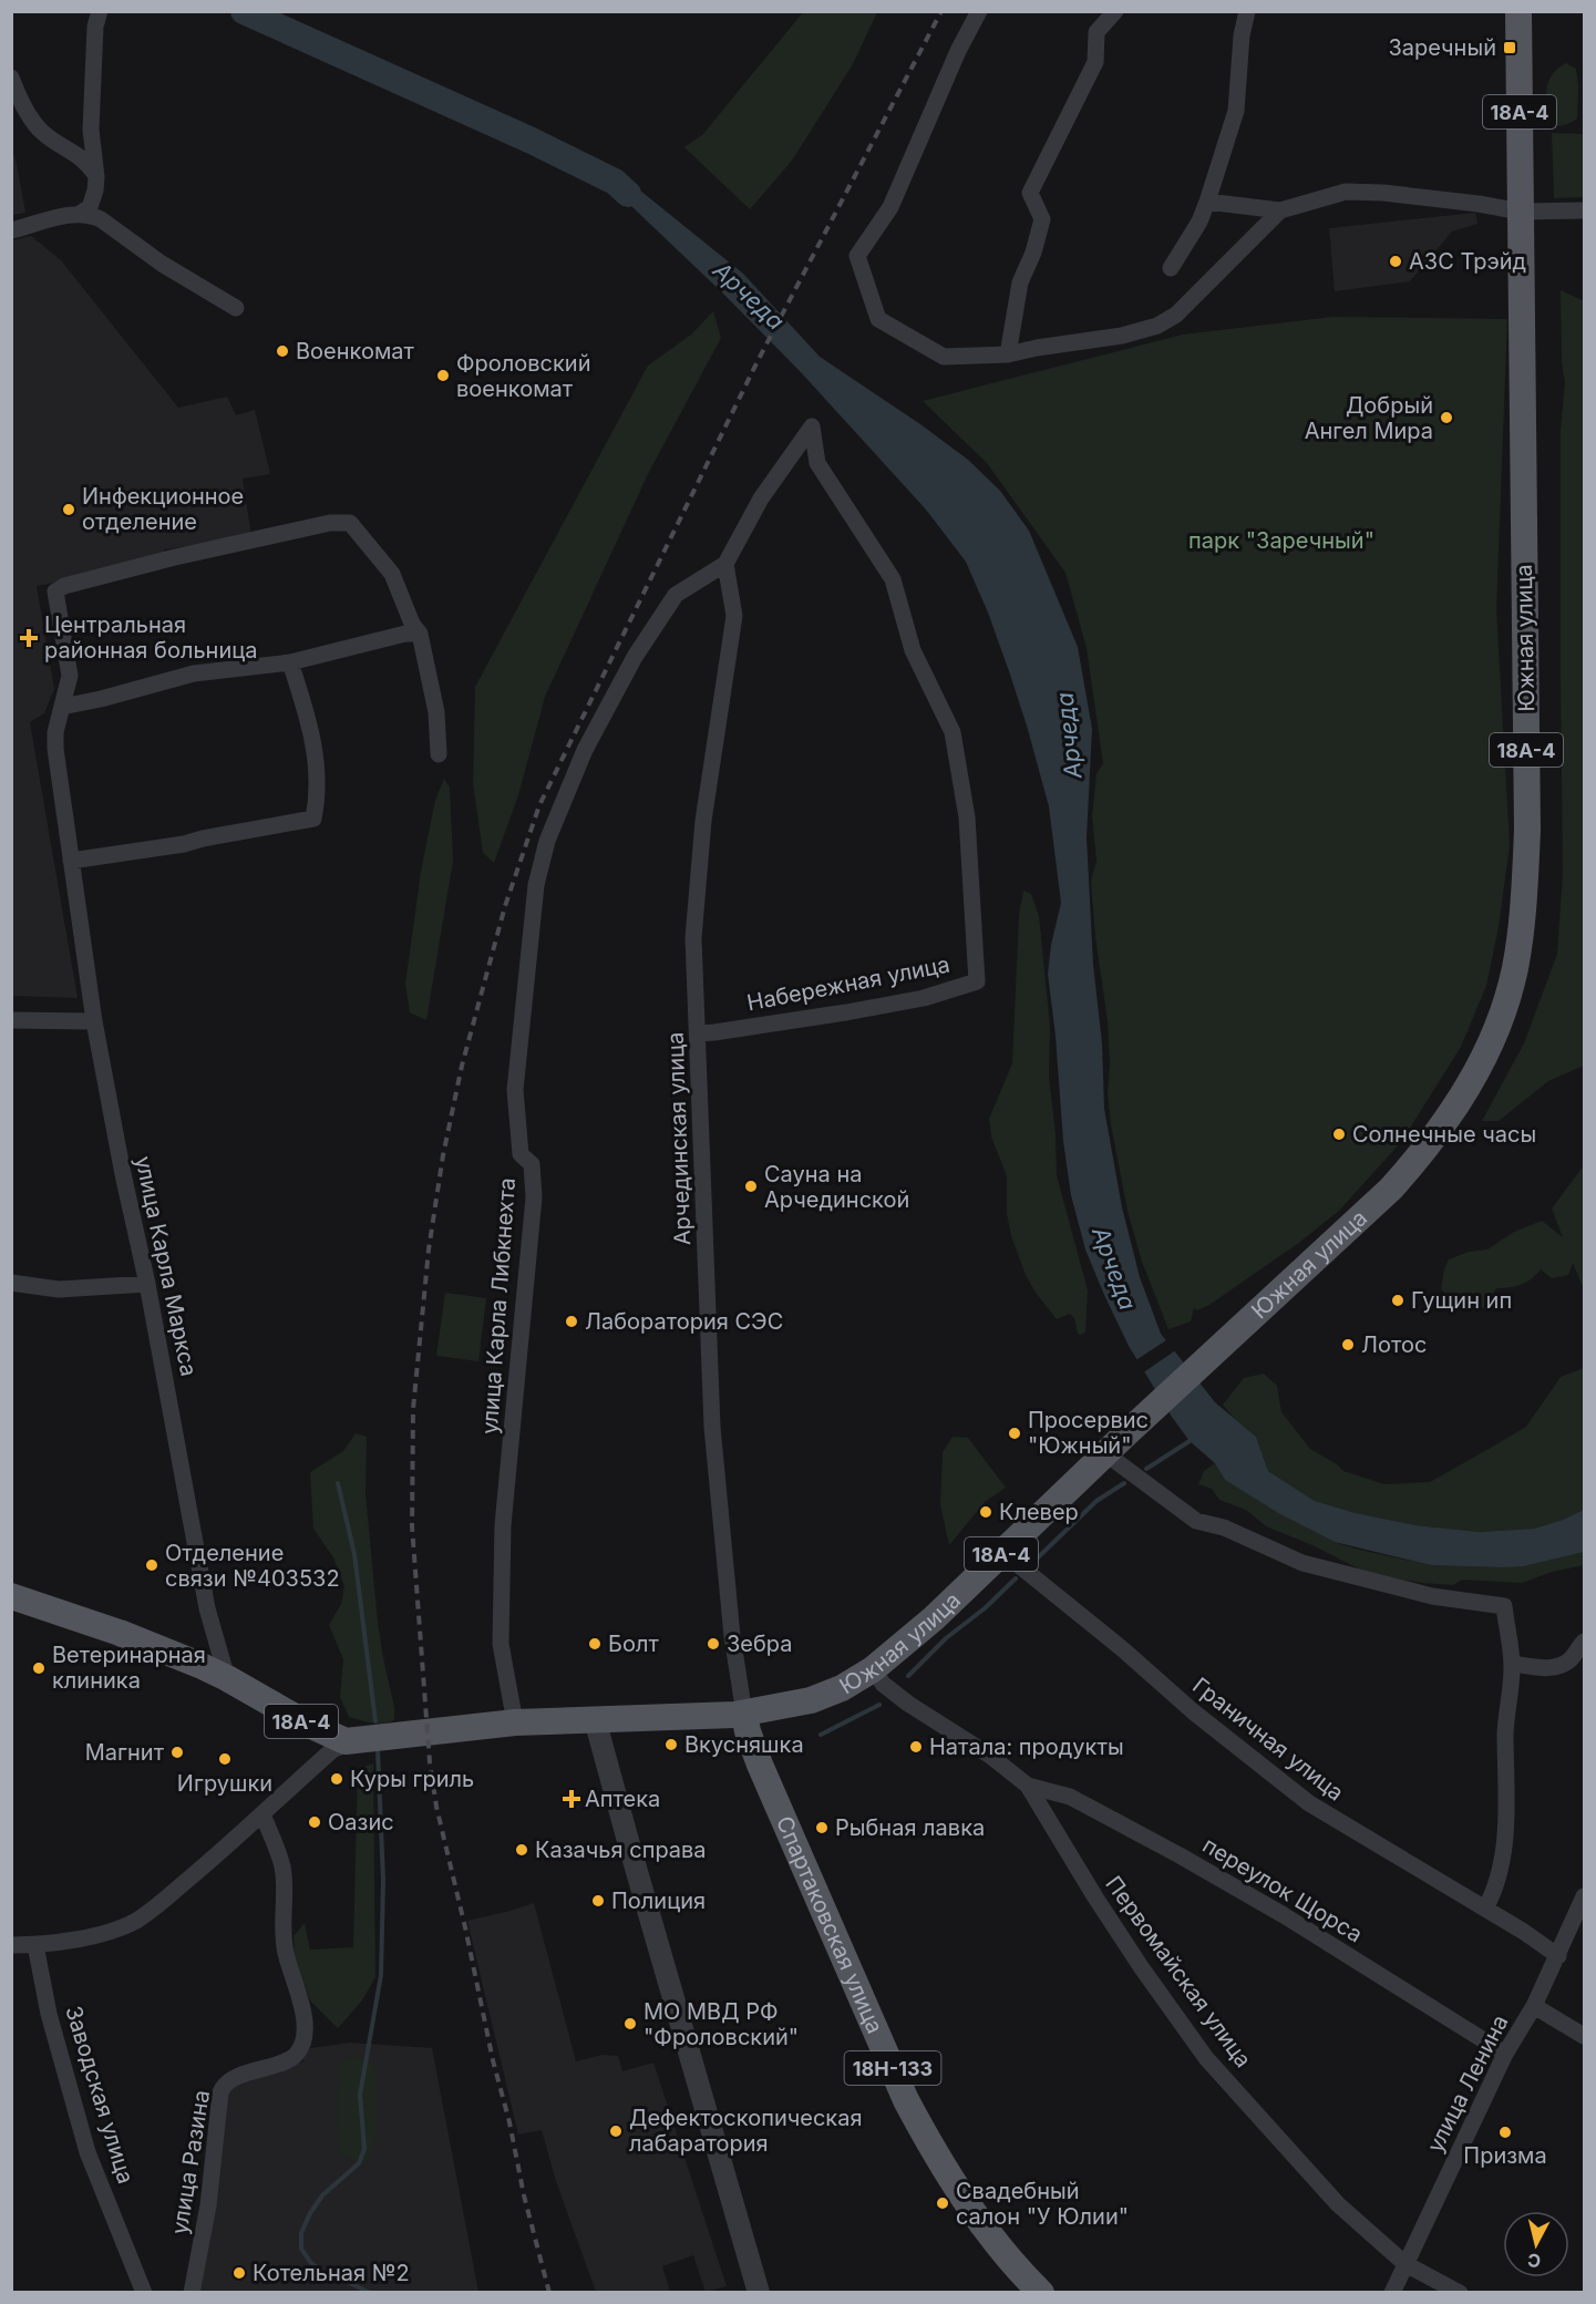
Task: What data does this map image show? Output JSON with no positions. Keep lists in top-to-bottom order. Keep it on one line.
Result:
{"streets":{"main road":["18А-4","Южная улица","Спартаковская улица","18Н-133"],"street":["Набережная улица","Арчединская улица","улица Карла Маркса","улица Карла Либкнехта","Граничная улица","переулок Щорса","Первомайская улица","улица Ленина","Заводская улица","улица Разина"]},"crossings":[["18А-4","Южная улица"],["18А-4","улица Карла Маркса"],["Южная улица","Арчединская улица"],["Южная улица","улица Карла Либкнехта"],["Южная улица","Граничная улица"],["Южная улица","Спартаковская улица"],["Южная улица","Первомайская улица"],["Набережная улица","Арчединская улица"],["Набережная улица","улица Карла Либкнехта"],["Арчединская улица","улица Карла Либкнехта"],["Арчединская улица","Спартаковская улица"],["Граничная улица","улица Ленина"],["переулок Щорса","Первомайская улица"],["переулок Щорса","улица Ленина"],["Первомайская улица","улица Ленина"]],"water":["Арчеда"],"parks":["парк \"Заречный\""],"places":{"transit":["Заречный"],"other":["АЗС Трэйд","Военкомат","Фроловский военкомат","Добрый Ангел Мира","Инфекционное отделение","Солнечные часы","Сауна на Арчединской","Гущин ип","Лаборатория СЭС","Лотос","Просервис \"Южный\"","Клевер","Отделение связи №403532","Болт","Зебра","Ветеринарная клиника","Вкусняшка","Натала: продукты","Магнит","Игрушки","Куры гриль","Оазис","Рыбная лавка","Казачья справа","Полиция","МО МВД РФ \"Фроловский\"","Дефектоскопическая лабаратория","Призма","Свадебный салон \"У Юлии\"","Котельная №2"],"health":["Центральная районная больница","Аптека"]},"north":"bottom"}
